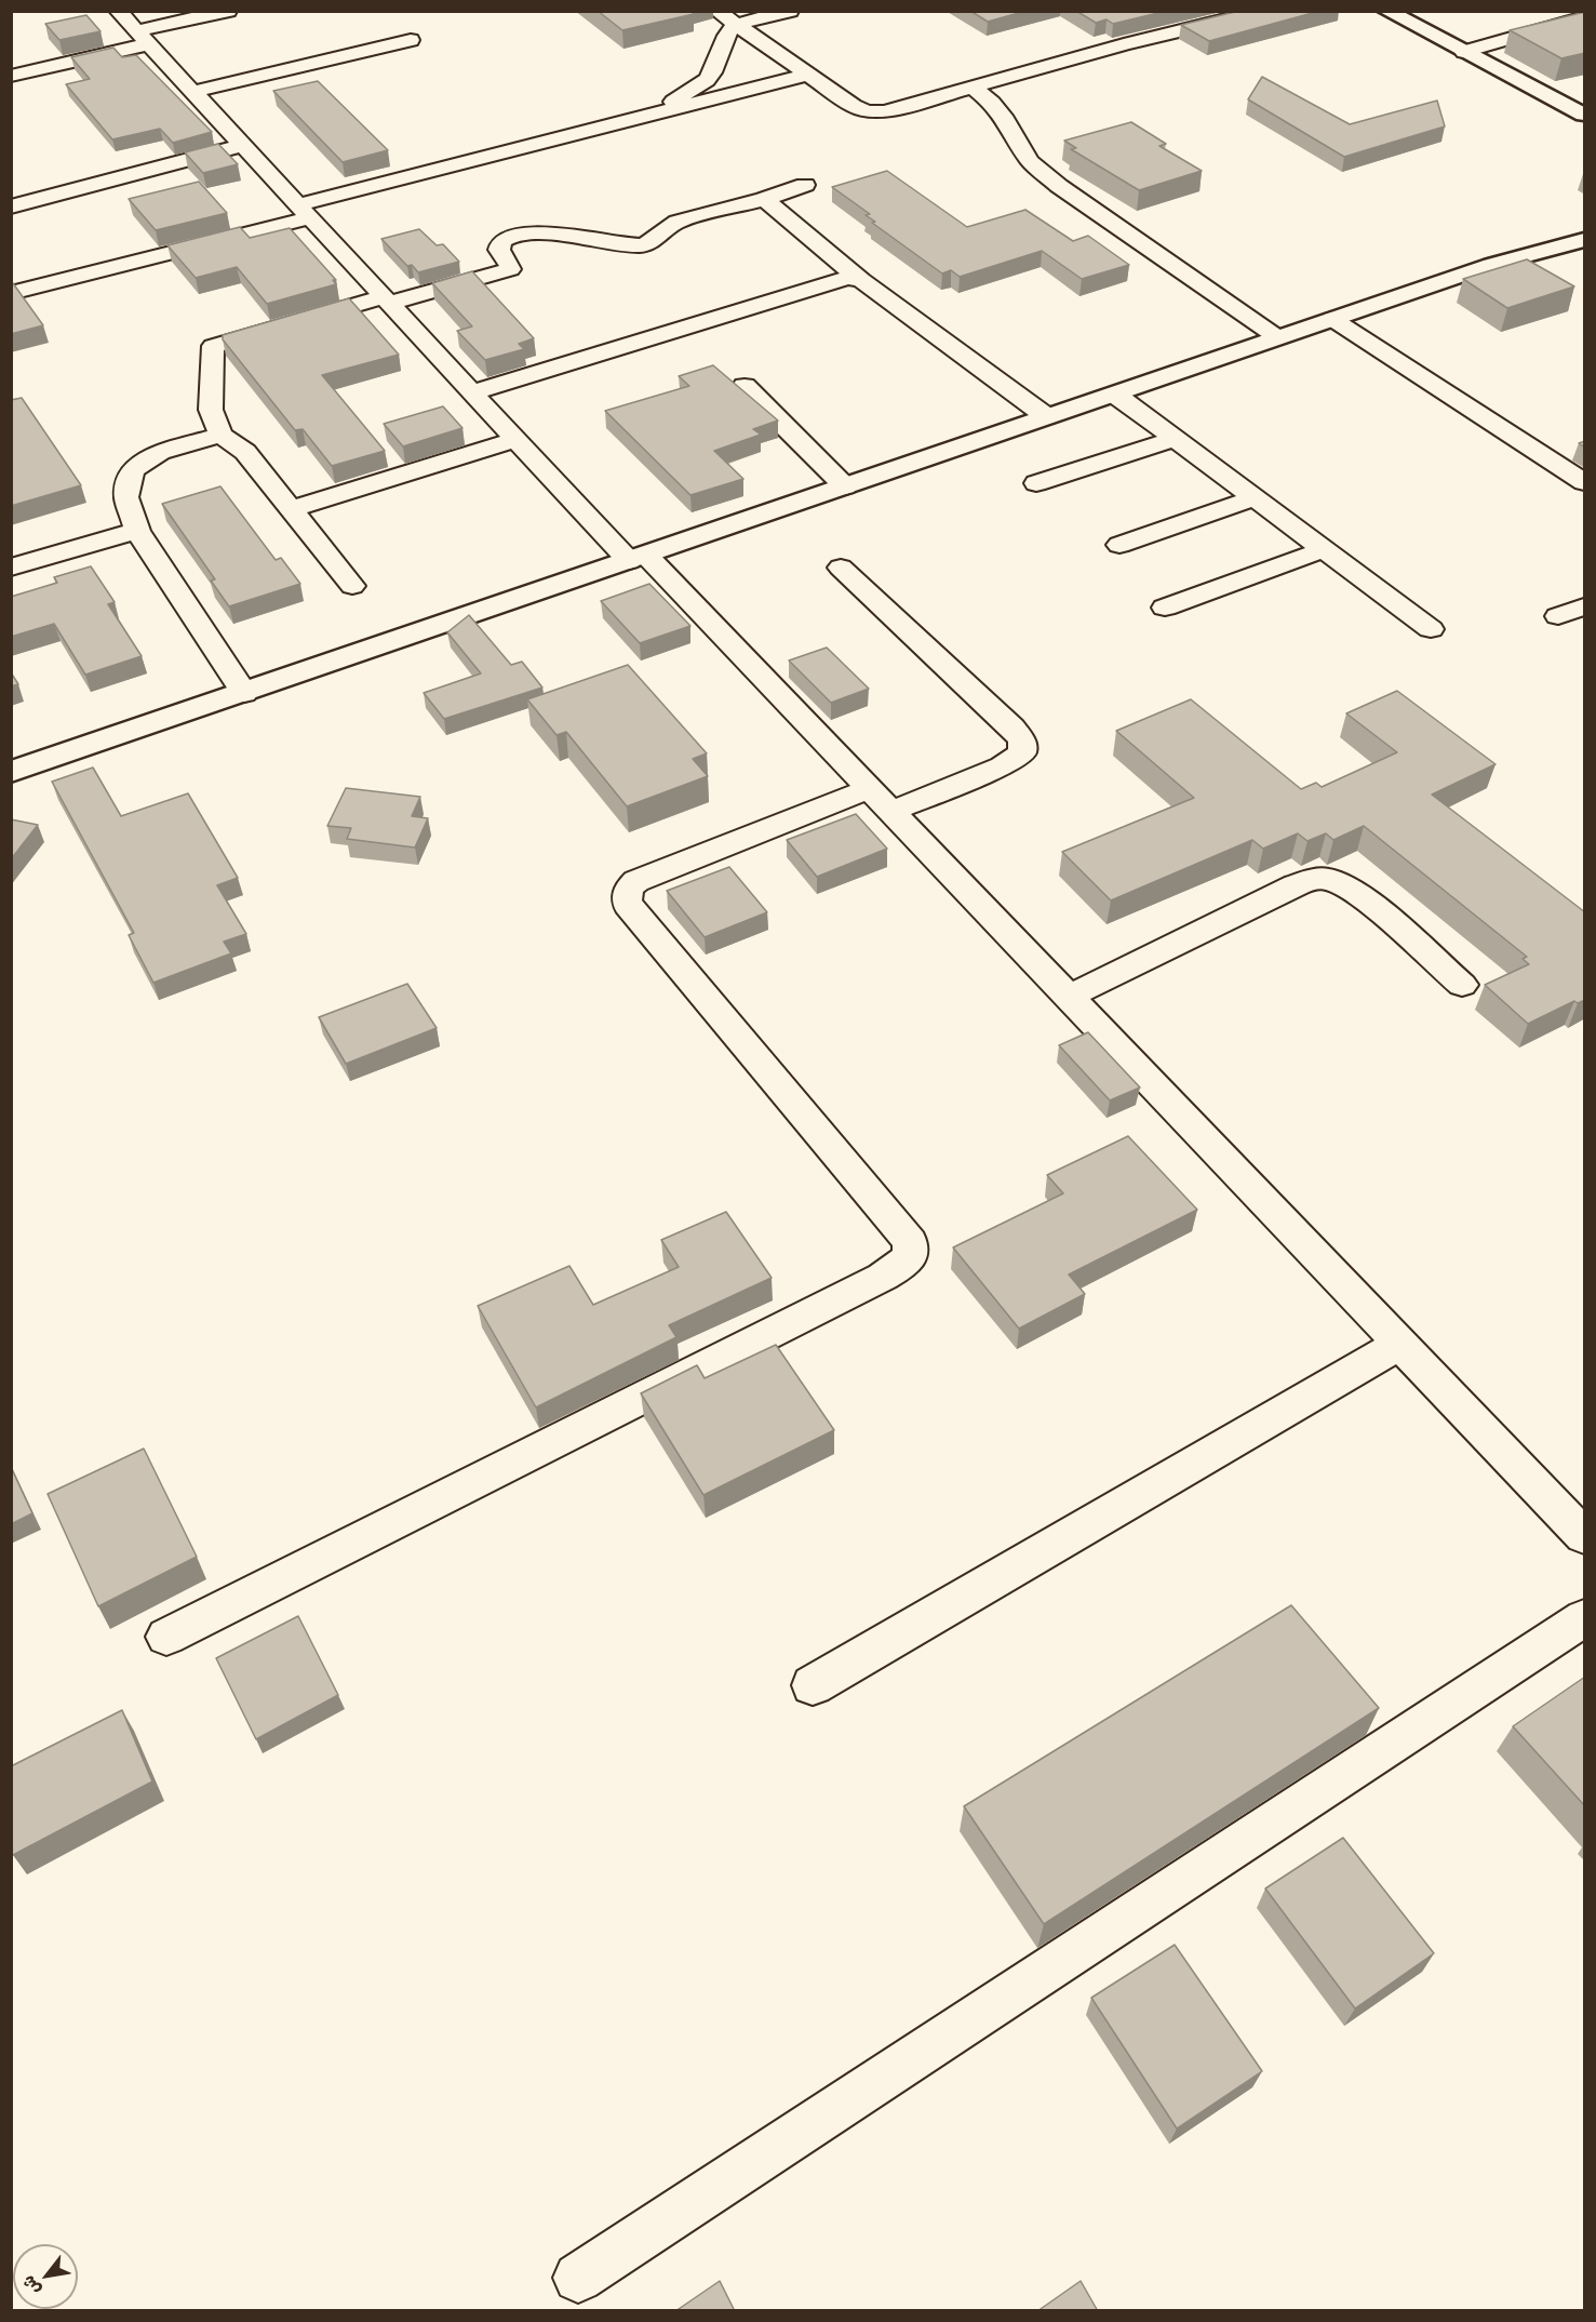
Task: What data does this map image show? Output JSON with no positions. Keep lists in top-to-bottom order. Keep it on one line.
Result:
{"north":"bottom left"}
